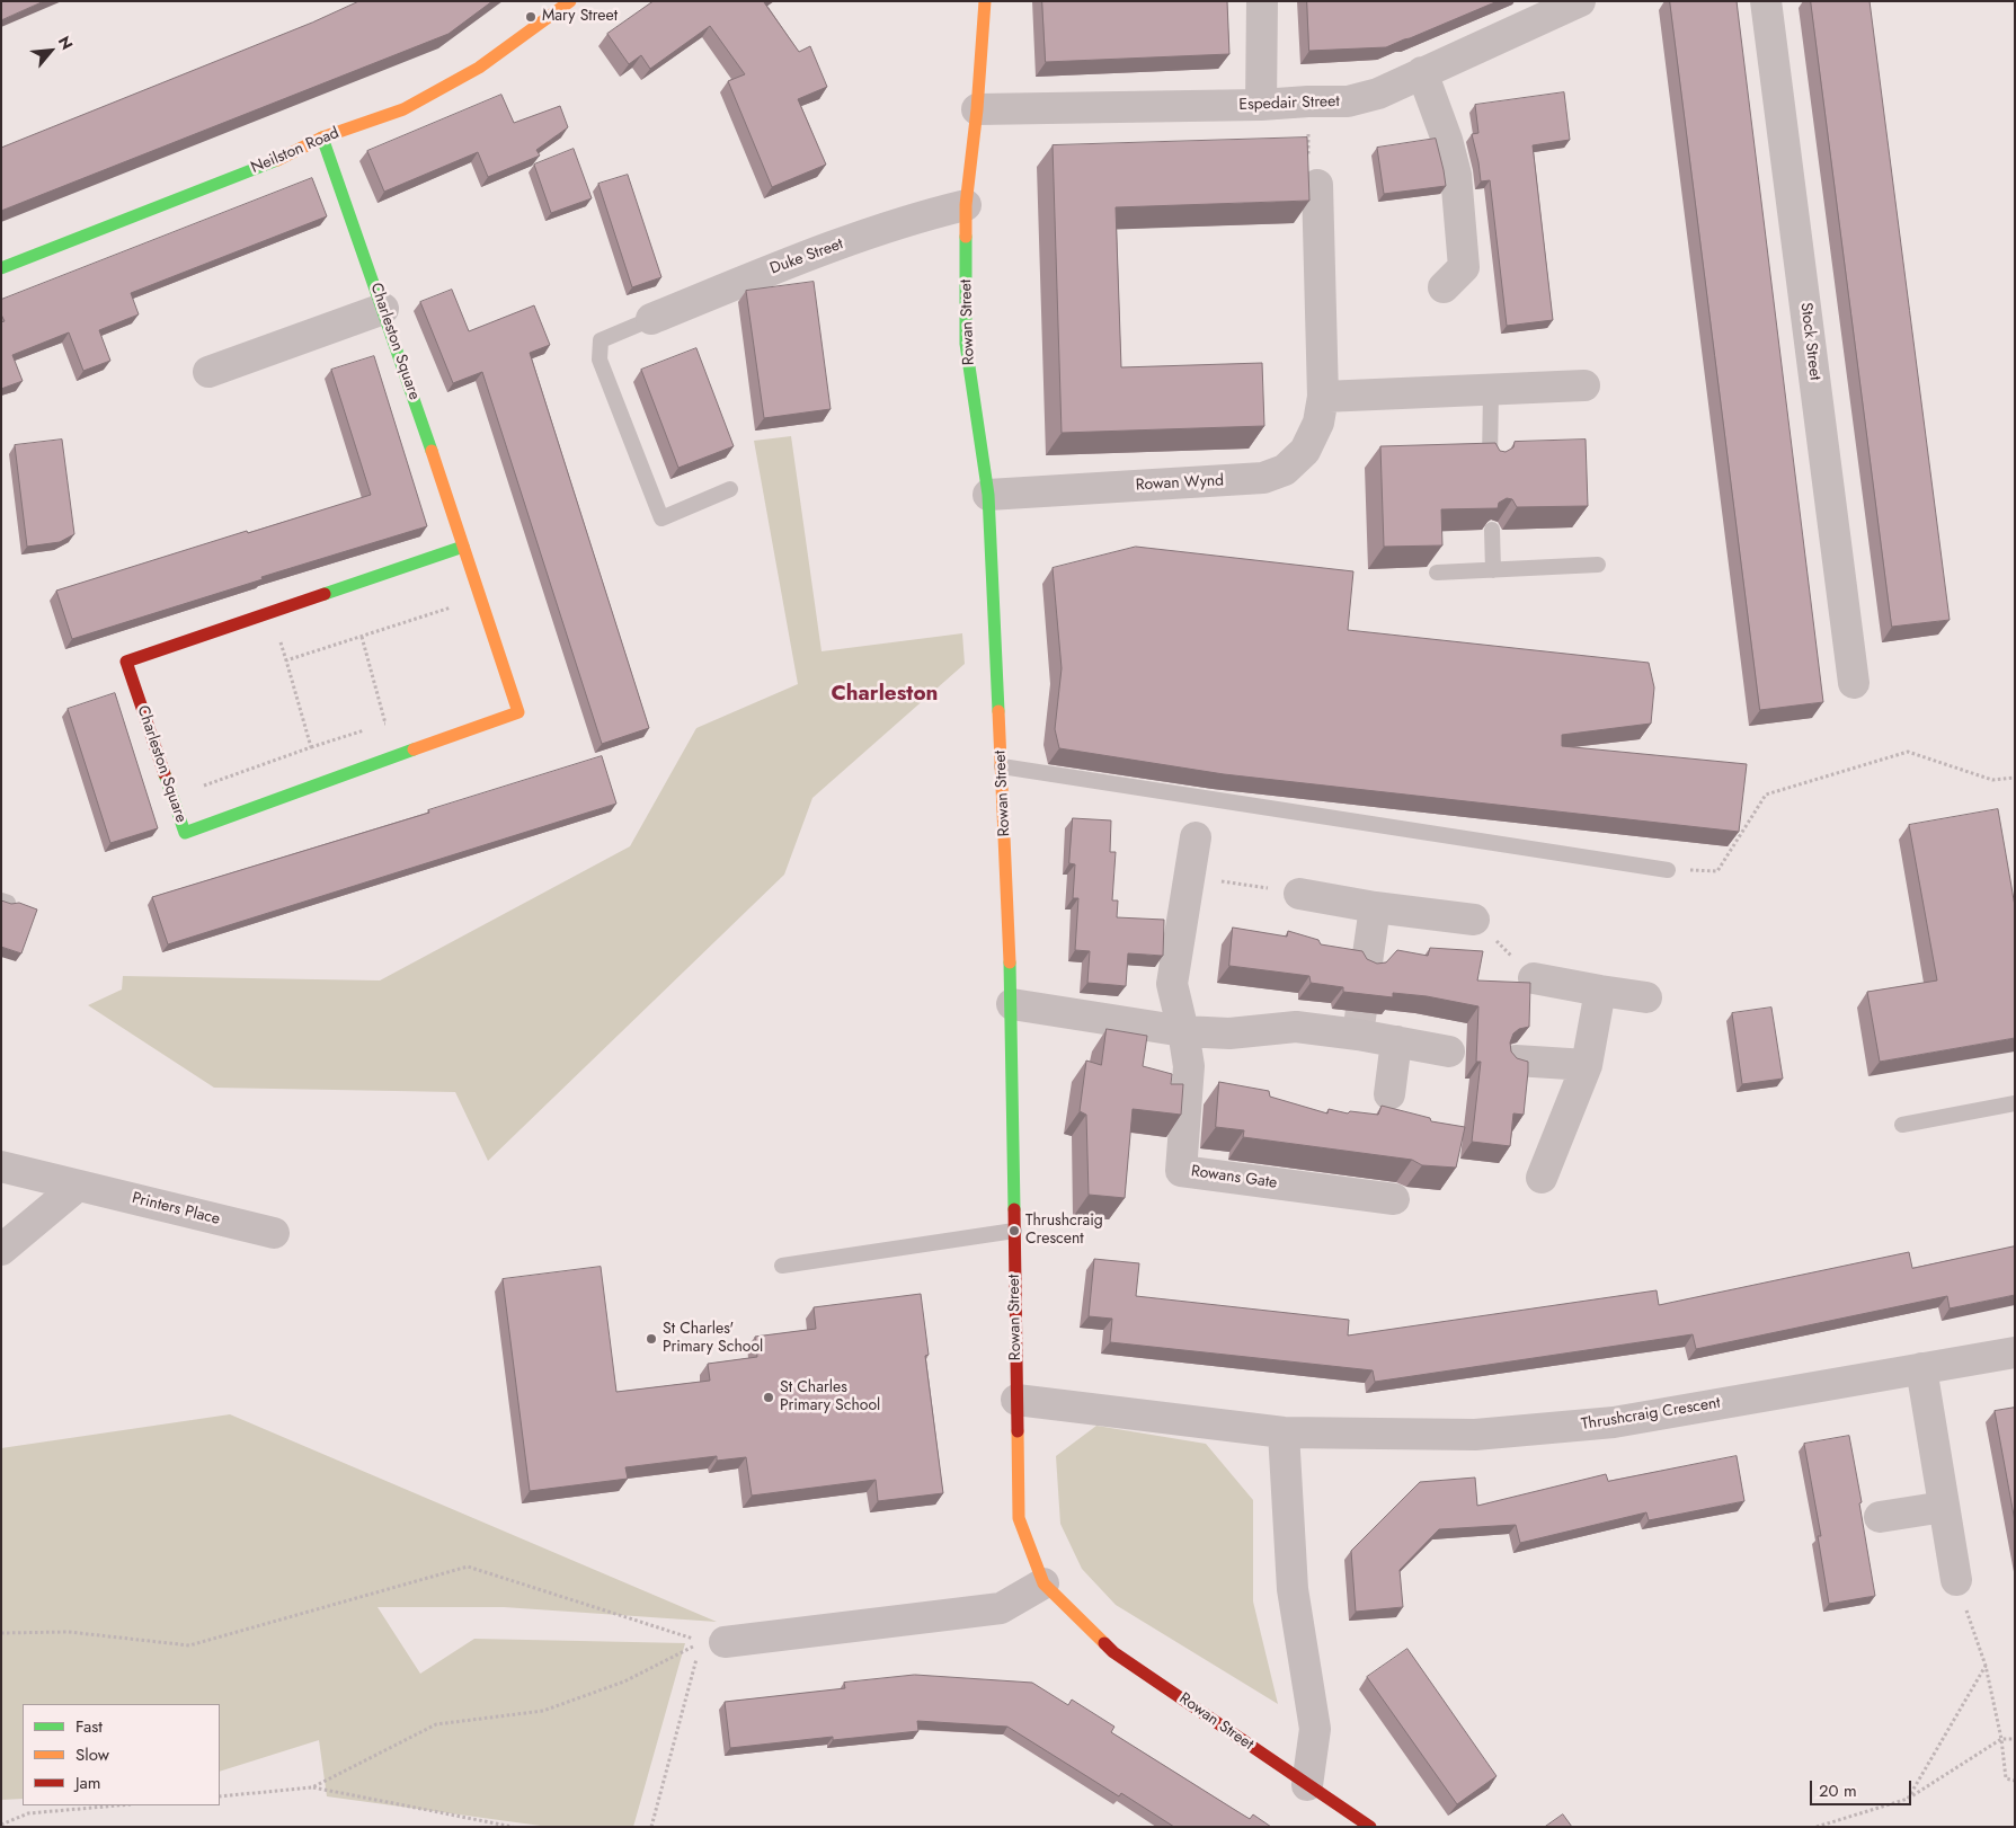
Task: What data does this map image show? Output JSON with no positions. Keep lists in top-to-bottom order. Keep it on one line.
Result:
{"streets":{"street":["Espedair Street","Neilston Road","Duke Street","Rowan Street","Charleston Square","Stock Street","Rowan Wynd","Rowans Gate","Printers Place","Thrushcraig Crescent"]},"crossings":[["Espedair Street","Rowan Street"],["Neilston Road","Charleston Square"],["Duke Street","Rowan Street"],["Rowan Street","Rowan Wynd"],["Rowan Street","Thrushcraig Crescent"]],"districts":["Charleston"],"places":["Mary Street","Thrushcraig Crescent","St Charles' Primary School","St Charles Primary School"],"legend":["Fast","Slow","Jam"],"scale_bar":"20 m","north":"top right"}
